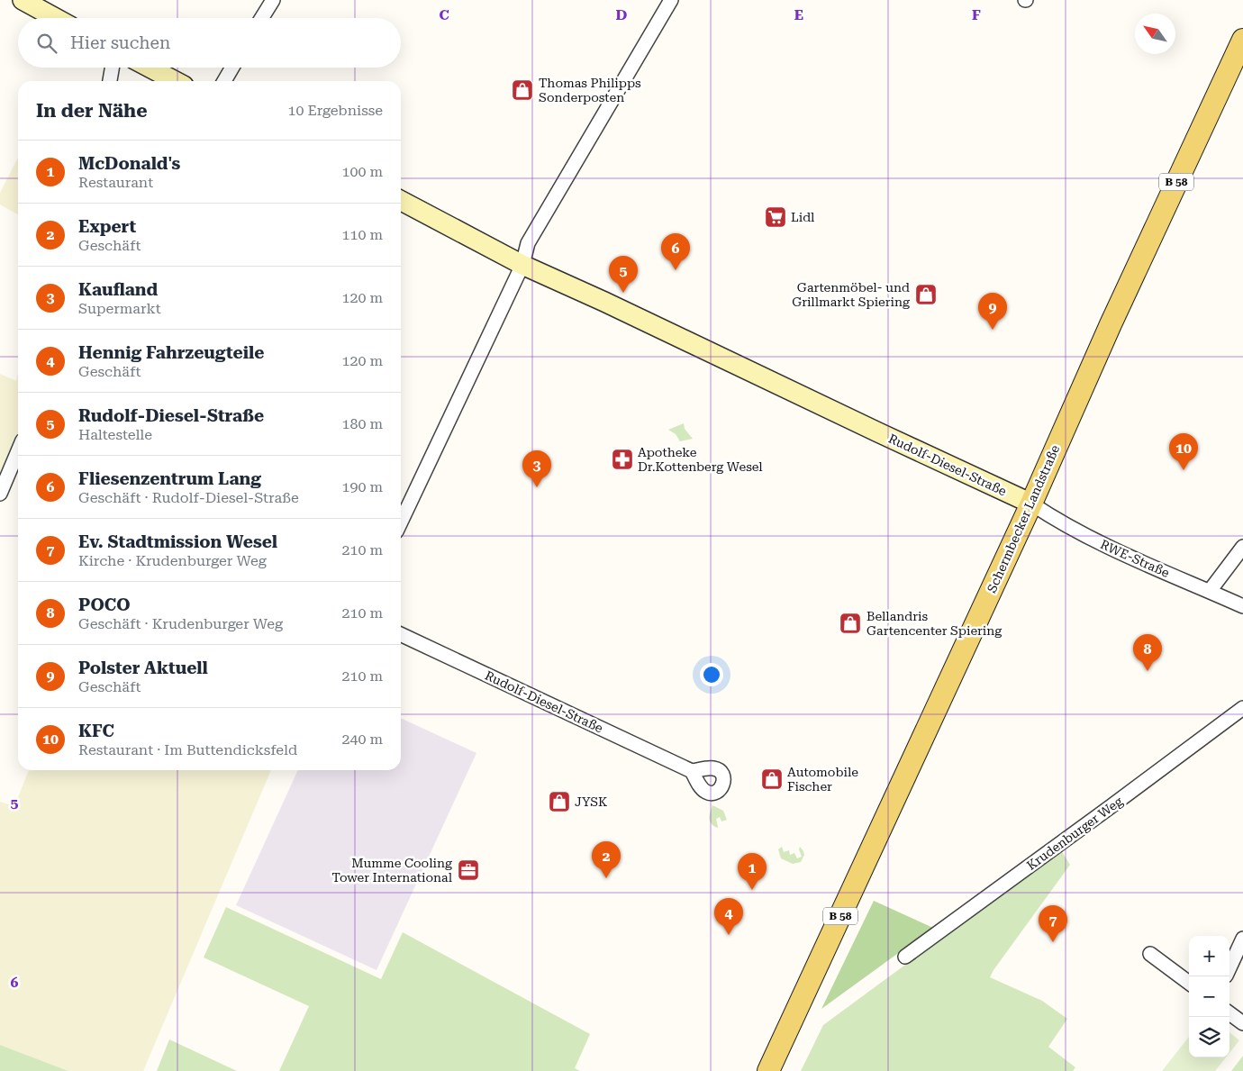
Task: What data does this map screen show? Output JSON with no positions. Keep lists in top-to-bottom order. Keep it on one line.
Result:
{"streets":{"main road":["B 58","Schermbecker Landstraße"],"street":["Rudolf-Diesel-Straße","RWE-Straße","Krudenburger Weg"]},"crossings":[["Rudolf-Diesel-Straße","Schermbecker Landstraße"],["Rudolf-Diesel-Straße","RWE-Straße"],["Schermbecker Landstraße","RWE-Straße"]],"places":{"shop":["Thomas Philipps Sonderposten","Gartenmöbel- und Grillmarkt Spiering","Bellandris Gartencenter Spiering","Automobile Fischer","JYSK"],"supermarket":["Lidl"],"pharmacy":["Apotheke Dr.Kottenberg Wesel"],"office":["Mumme Cooling Tower International"]},"north":"top left","page":{"search":"Hier suchen","heading":["In der Nähe","10 Ergebnisse"],"list":[{"mark":"1","name":"McDonald's","note":"Restaurant","value":"100 m"},{"mark":"2","name":"Expert","note":"Geschäft","value":"110 m"},{"mark":"3","name":"Kaufland","note":"Supermarkt","value":"120 m"},{"mark":"4","name":"Hennig Fahrzeugteile","note":"Geschäft","value":"120 m"},{"mark":"5","name":"Rudolf-Diesel-Straße","note":"Haltestelle","value":"180 m"},{"mark":"6","name":"Fliesenzentrum Lang","note":"Geschäft · Rudolf-Diesel-Straße","value":"190 m"},{"mark":"7","name":"Ev. Stadtmission Wesel","note":"Kirche · Krudenburger Weg","value":"210 m"},{"mark":"8","name":"POCO","note":"Geschäft · Krudenburger Weg","value":"210 m"},{"mark":"9","name":"Polster Aktuell","note":"Geschäft","value":"210 m"},{"mark":"10","name":"KFC","note":"Restaurant · Im Buttendicksfeld","value":"240 m"}],"pins":["6","5","9","10","3","8","2","1","4","7"],"map_buttons":["+","−"]},"grid":{"columns":["C","D","E","F"],"rows":["5","6"]}}
